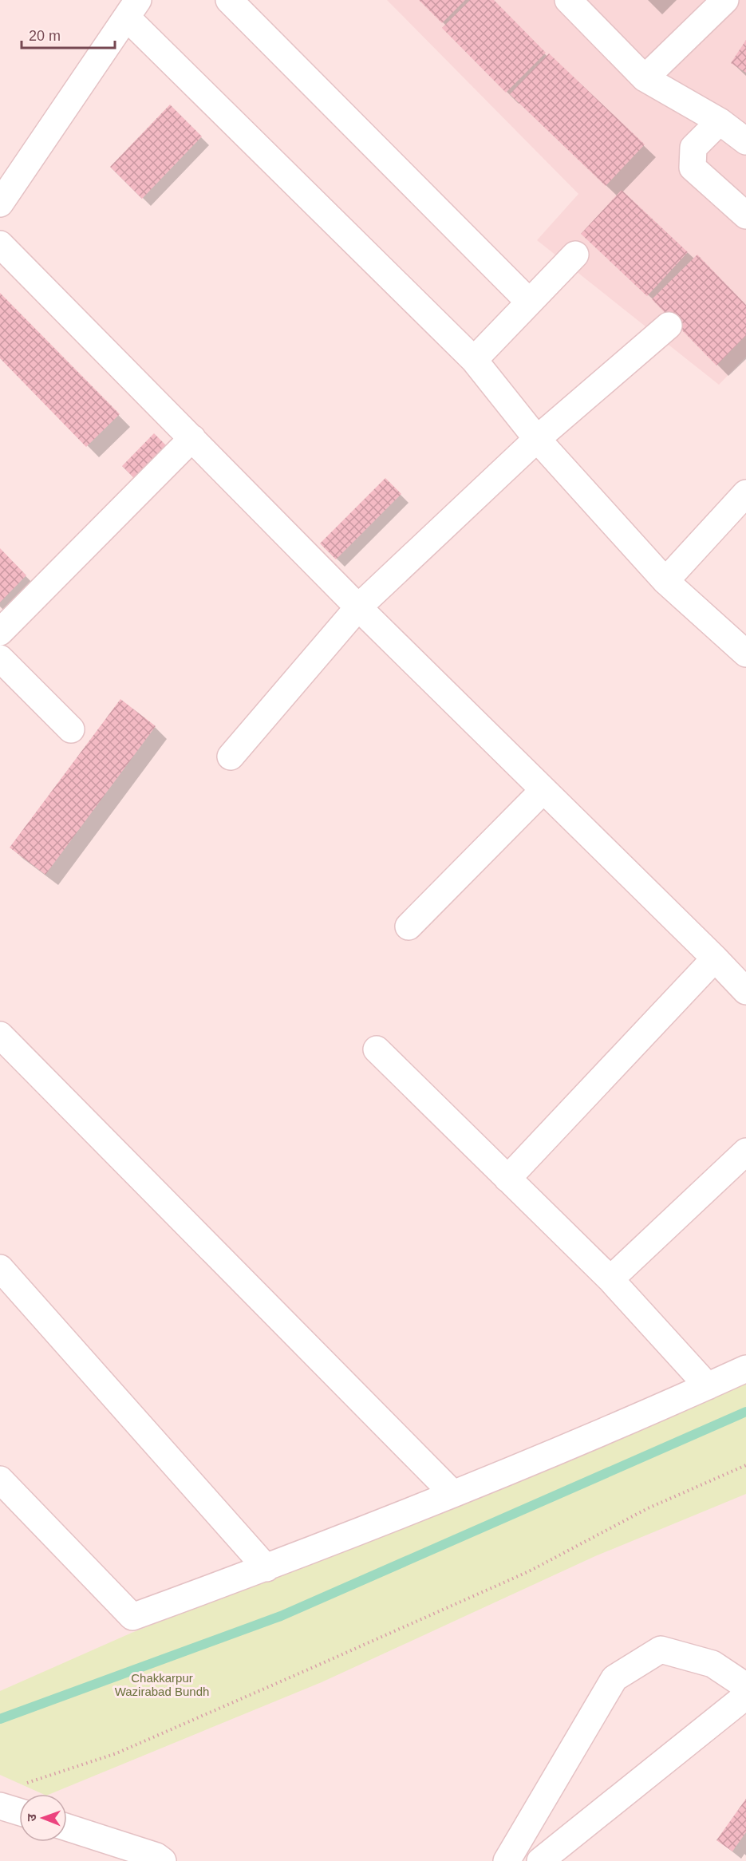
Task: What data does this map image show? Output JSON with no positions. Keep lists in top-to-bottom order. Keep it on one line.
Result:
{"parks":["Chakkarpur Wazirabad Bundh"],"scale_bar":"20 m","north":"left"}
